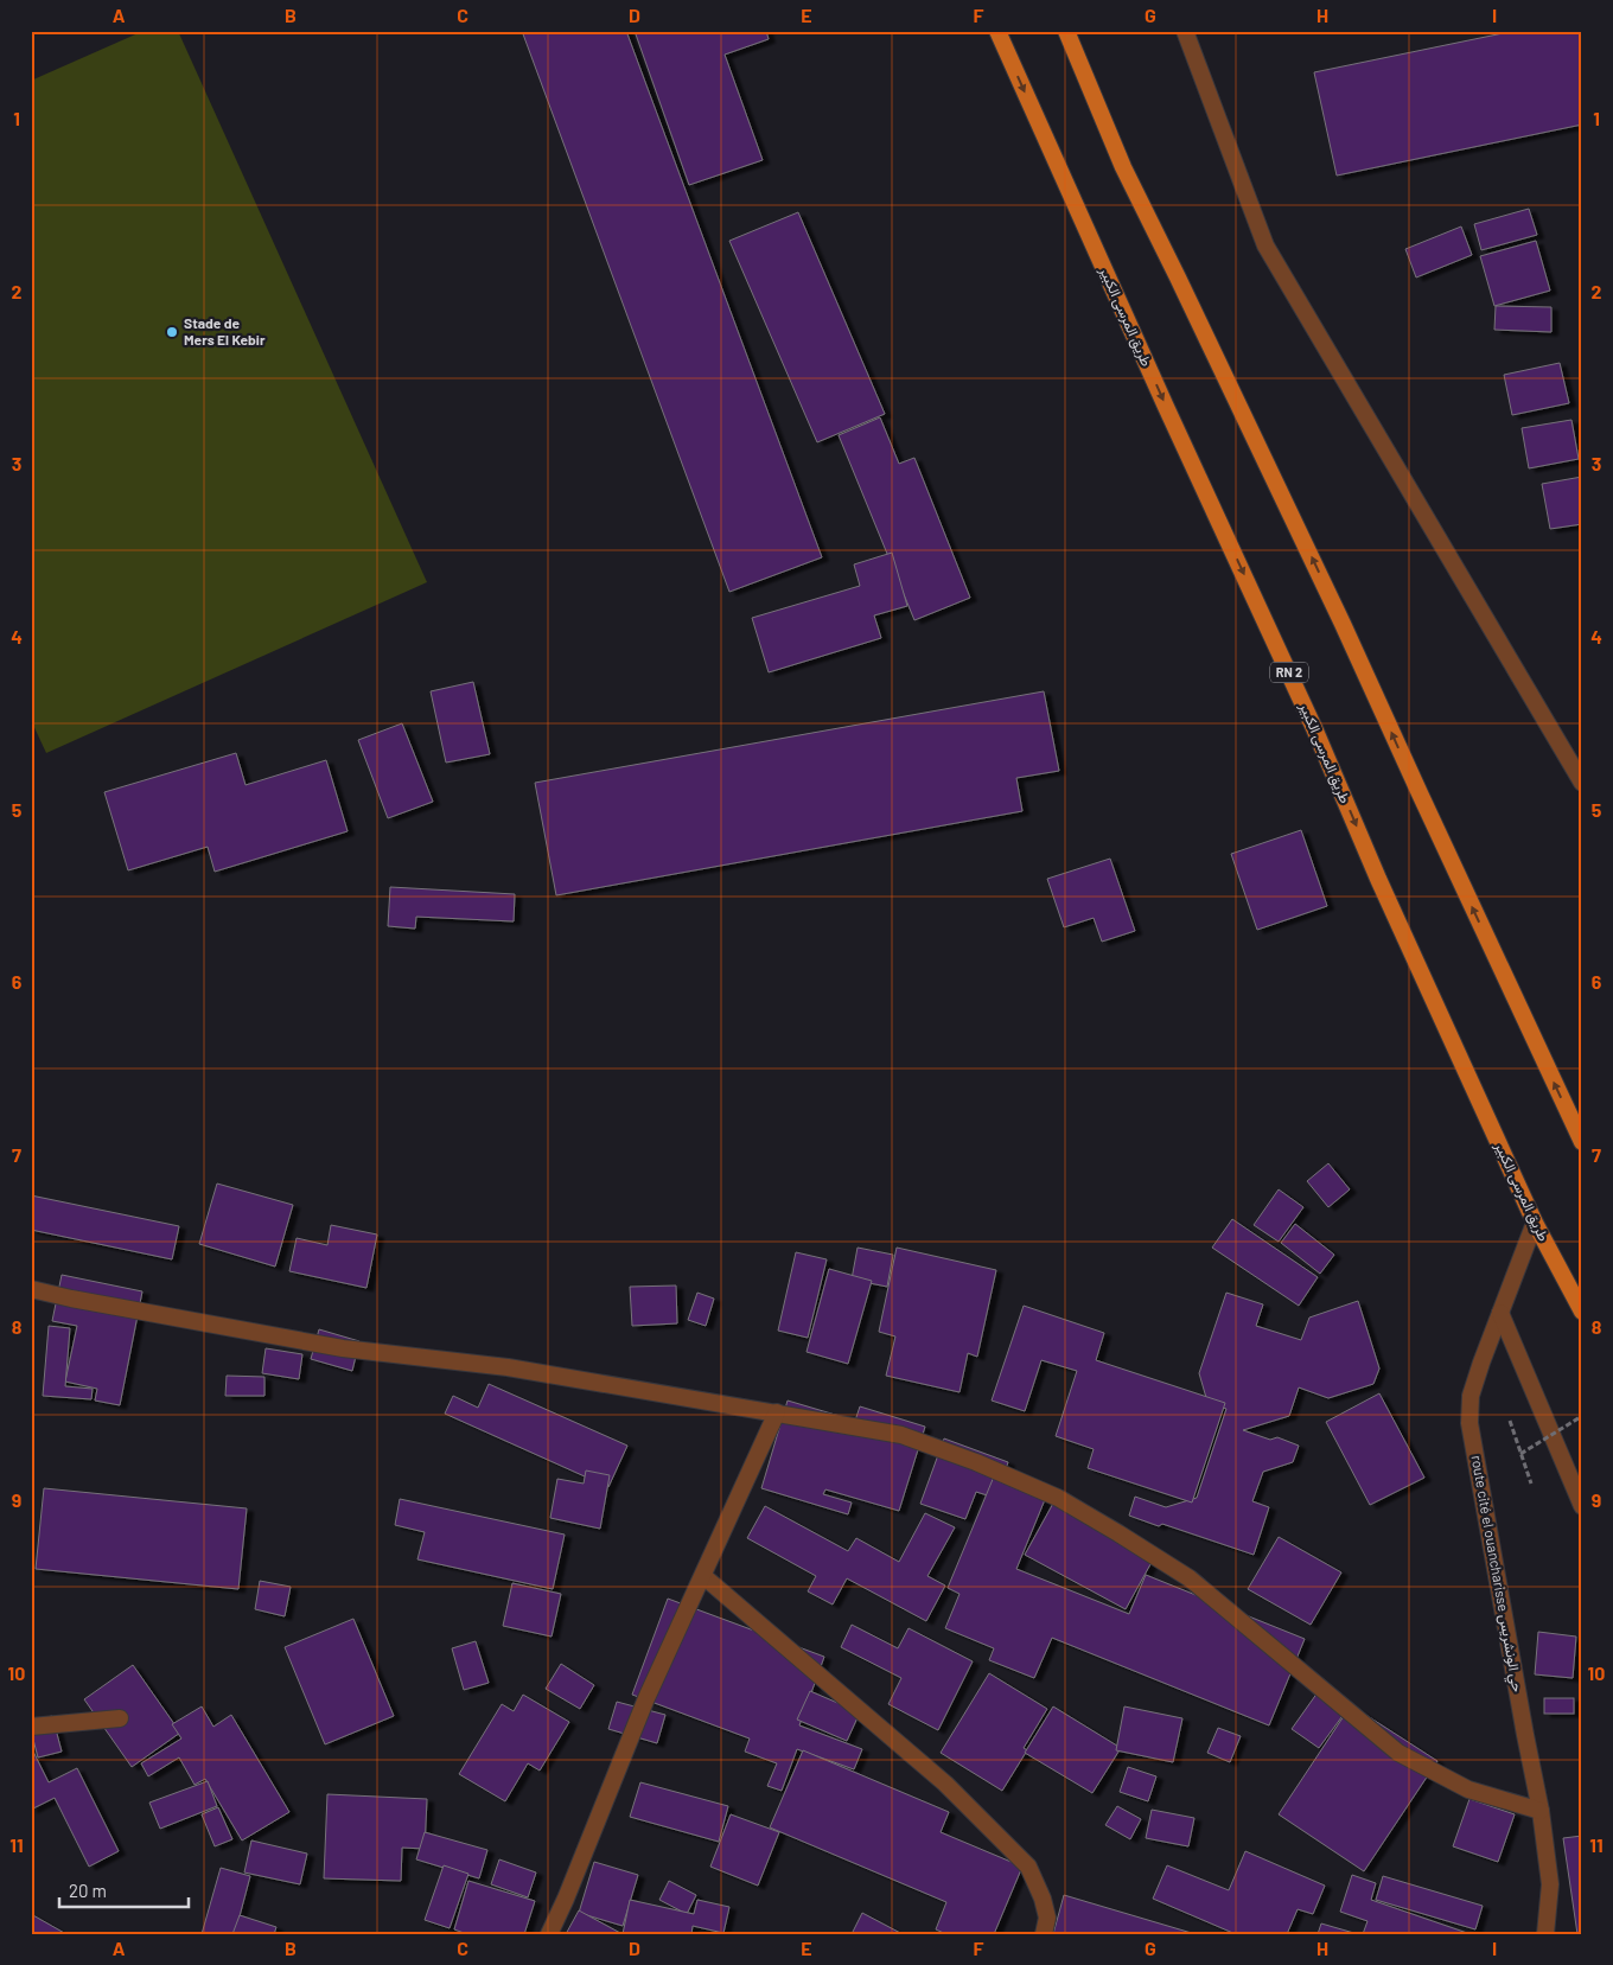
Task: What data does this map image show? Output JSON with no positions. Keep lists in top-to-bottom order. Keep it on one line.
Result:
{"streets":{"main road":["طريق المرسى الكبير","RN 2"],"street":["route cité el ouancharisse حي الونشريس"]},"crossings":[["طريق المرسى الكبير","route cité el ouancharisse حي الونشريس"]],"places":["Stade de Mers El Kebir"],"scale_bar":"20 m","grid":{"columns":["A","B","C","D","E","F","G","H","I"],"rows":["1","2","3","4","5","6","7","8","9","10","11"]}}
